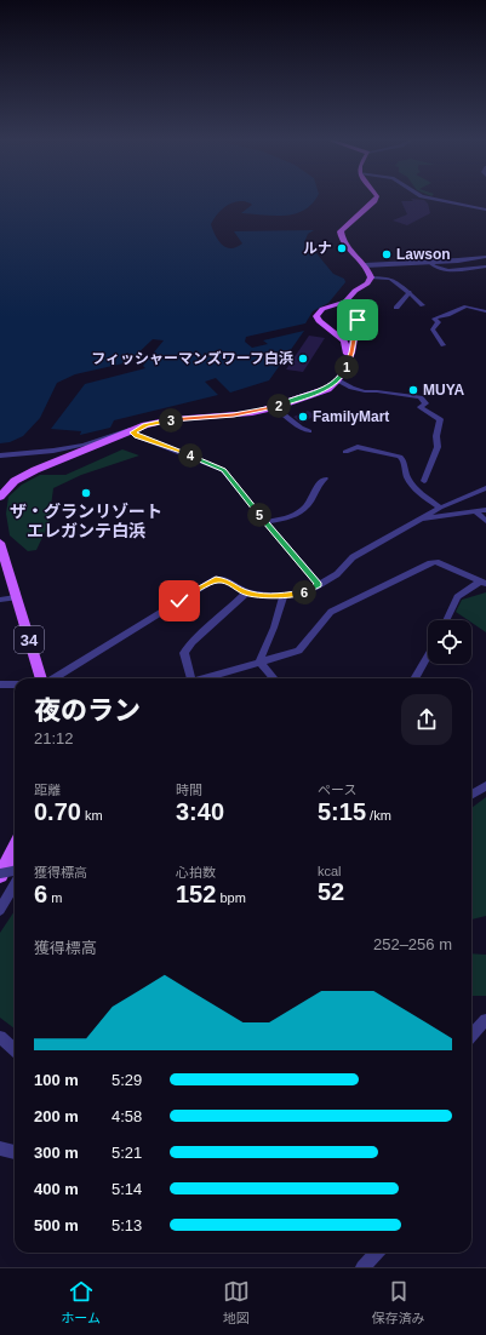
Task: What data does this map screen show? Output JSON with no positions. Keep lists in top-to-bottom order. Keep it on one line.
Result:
{"streets":{"main road":["34"]},"places":["ルナ","Lawson","フィッシャーマンズワーフ白浜","MUYA","FamilyMart","ザ・グランリゾート エレガンテ白浜"],"page":{"pins":["1","2","3","4","5","6"],"heading":["夜のラン","21:12"],"stats":[["距離","0.70 km"],["時間","3:40"],["ペース","5:15 /km"],["獲得標高","6 m"],["心拍数","152 bpm"],["kcal","52"]],"chart":["獲得標高","252–256 m"],"list":[{"name":"100 m","note":"5:29"},{"name":"200 m","note":"4:58"},{"name":"300 m","note":"5:21"},{"name":"400 m","note":"5:14"},{"name":"500 m","note":"5:13"}],"tabs":["ホーム","地図","保存済み"]}}
